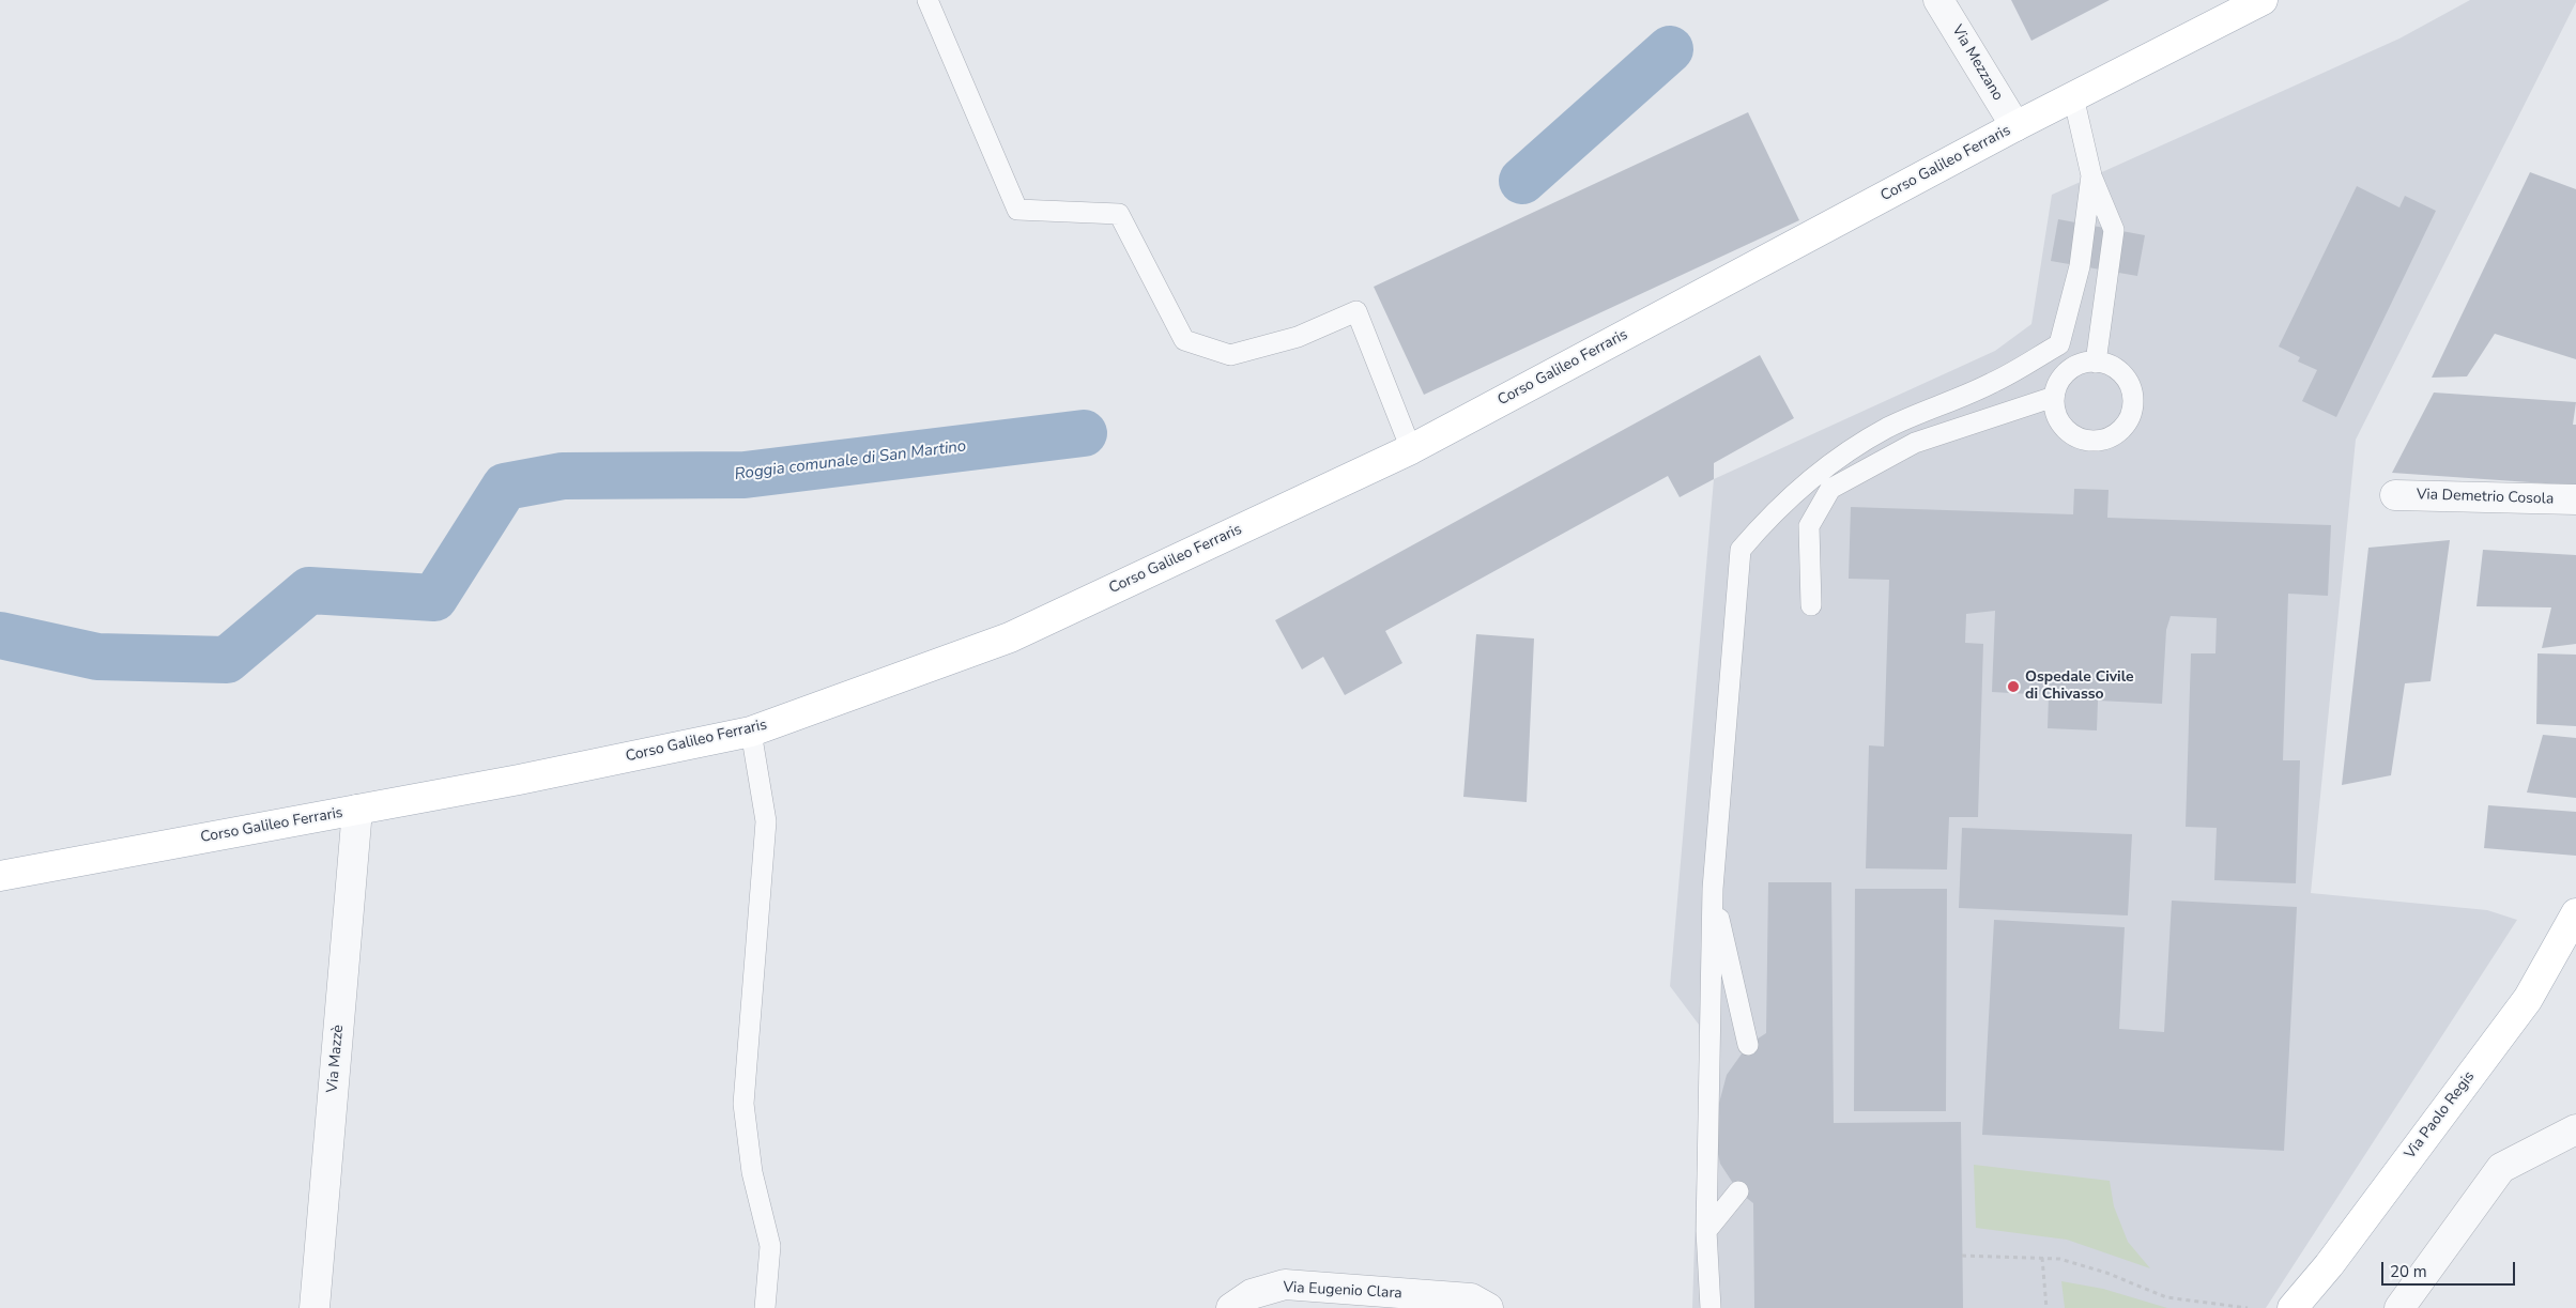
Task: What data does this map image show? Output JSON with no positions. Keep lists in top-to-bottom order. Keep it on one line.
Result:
{"streets":{"main road":["Corso Galileo Ferraris","Via Paolo Regis"],"street":["Via Mezzano","Via Demetrio Cosola","Via Mazzè","Via Eugenio Clara"]},"crossings":[["Via Mezzano","Corso Galileo Ferraris"],["Corso Galileo Ferraris","Via Mazzè"]],"water":["Roggia comunale di San Martino"],"places":["Ospedale Civile di Chivasso"],"scale_bar":"20 m"}
